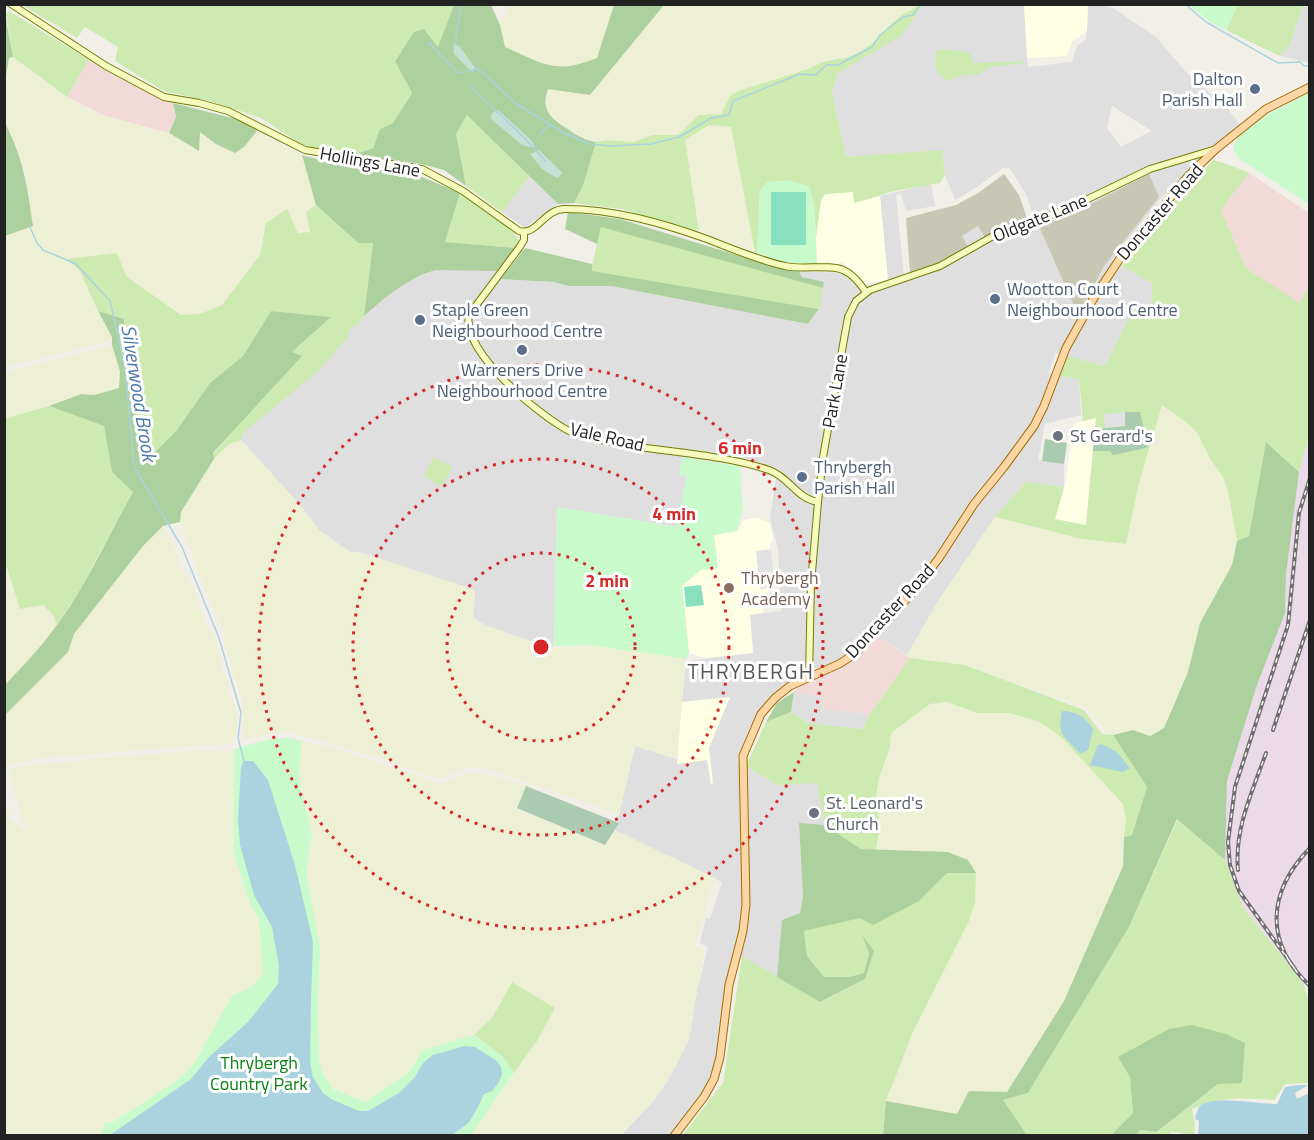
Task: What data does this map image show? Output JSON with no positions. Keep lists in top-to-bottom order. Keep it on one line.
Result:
{"streets":{"main road":["Doncaster Road"],"street":["Hollings Lane","Oldgate Lane","Park Lane","Vale Road"]},"crossings":[["Hollings Lane","Vale Road"],["Doncaster Road","Oldgate Lane"],["Doncaster Road","Park Lane"],["Oldgate Lane","Park Lane"],["Park Lane","Vale Road"]],"districts":["THRYBERGH"],"water":["Silverwood Brook"],"parks":["Thrybergh Country Park"],"places":["Dalton Parish Hall","Wootton Court Neighbourhood Centre","Staple Green Neighbourhood Centre","Warreners Drive Neighbourhood Centre","St Gerard's","Thrybergh Parish Hall","Thrybergh Academy","St. Leonard's Church"],"rings":["6 min","4 min","2 min"]}
